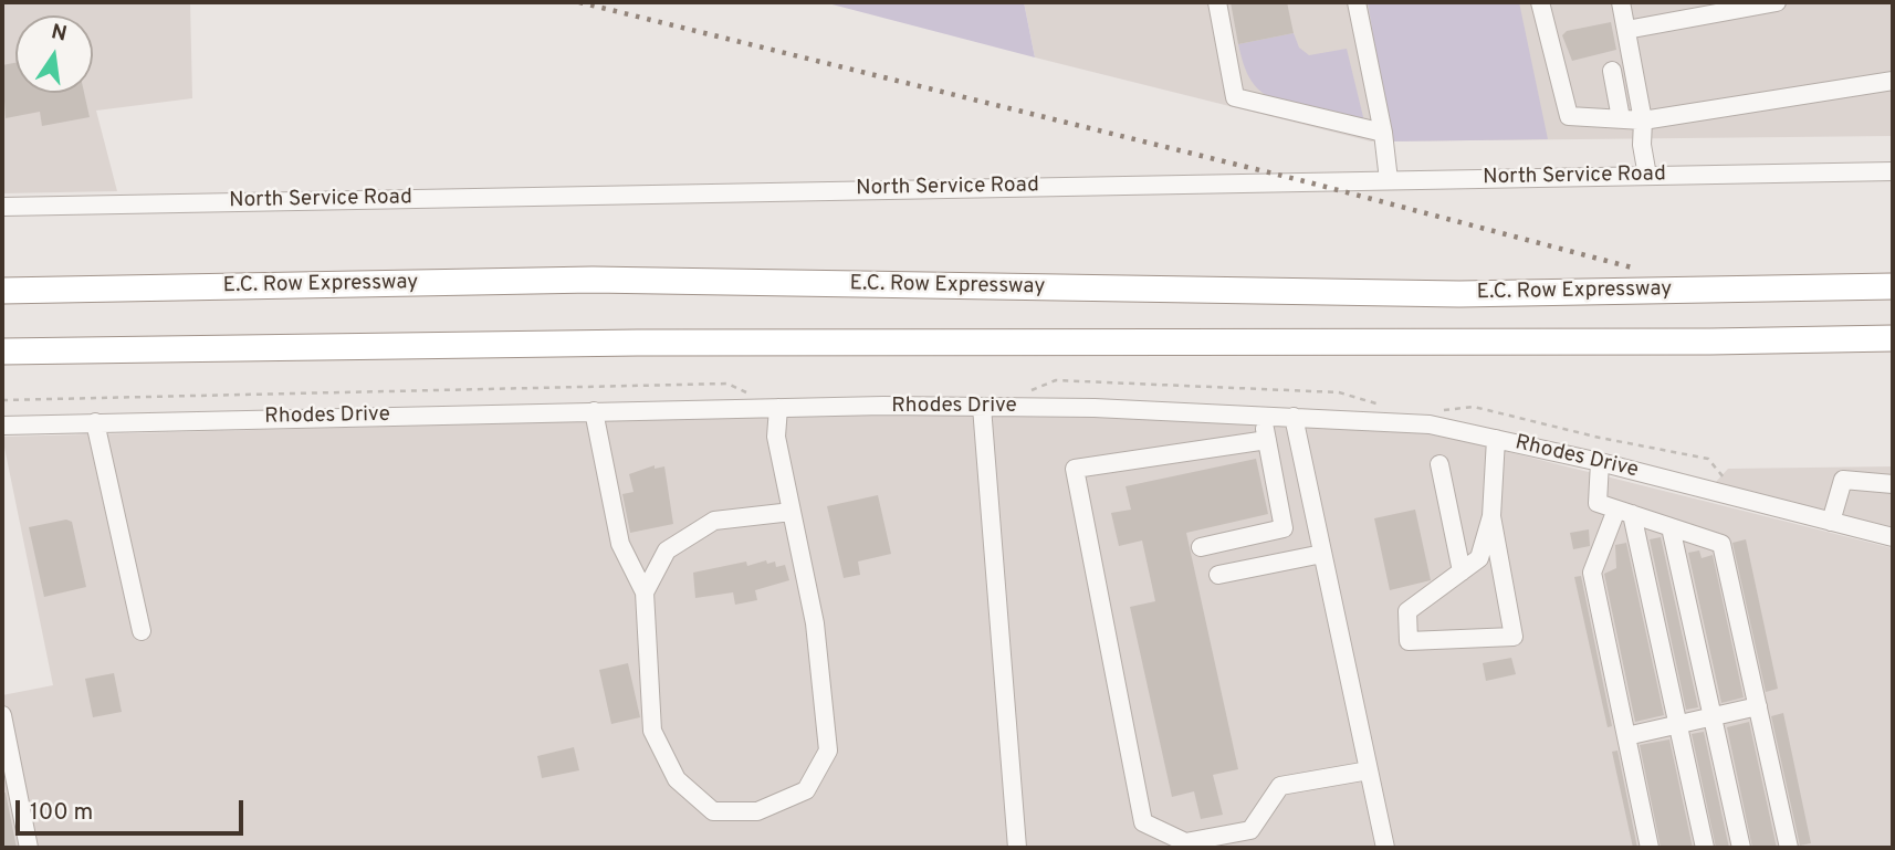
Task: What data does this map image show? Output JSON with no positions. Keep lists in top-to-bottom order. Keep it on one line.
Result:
{"streets":{"highway":["E.C. Row Expressway"],"street":["North Service Road","Rhodes Drive"]},"scale_bar":"100 m","north":"top"}
